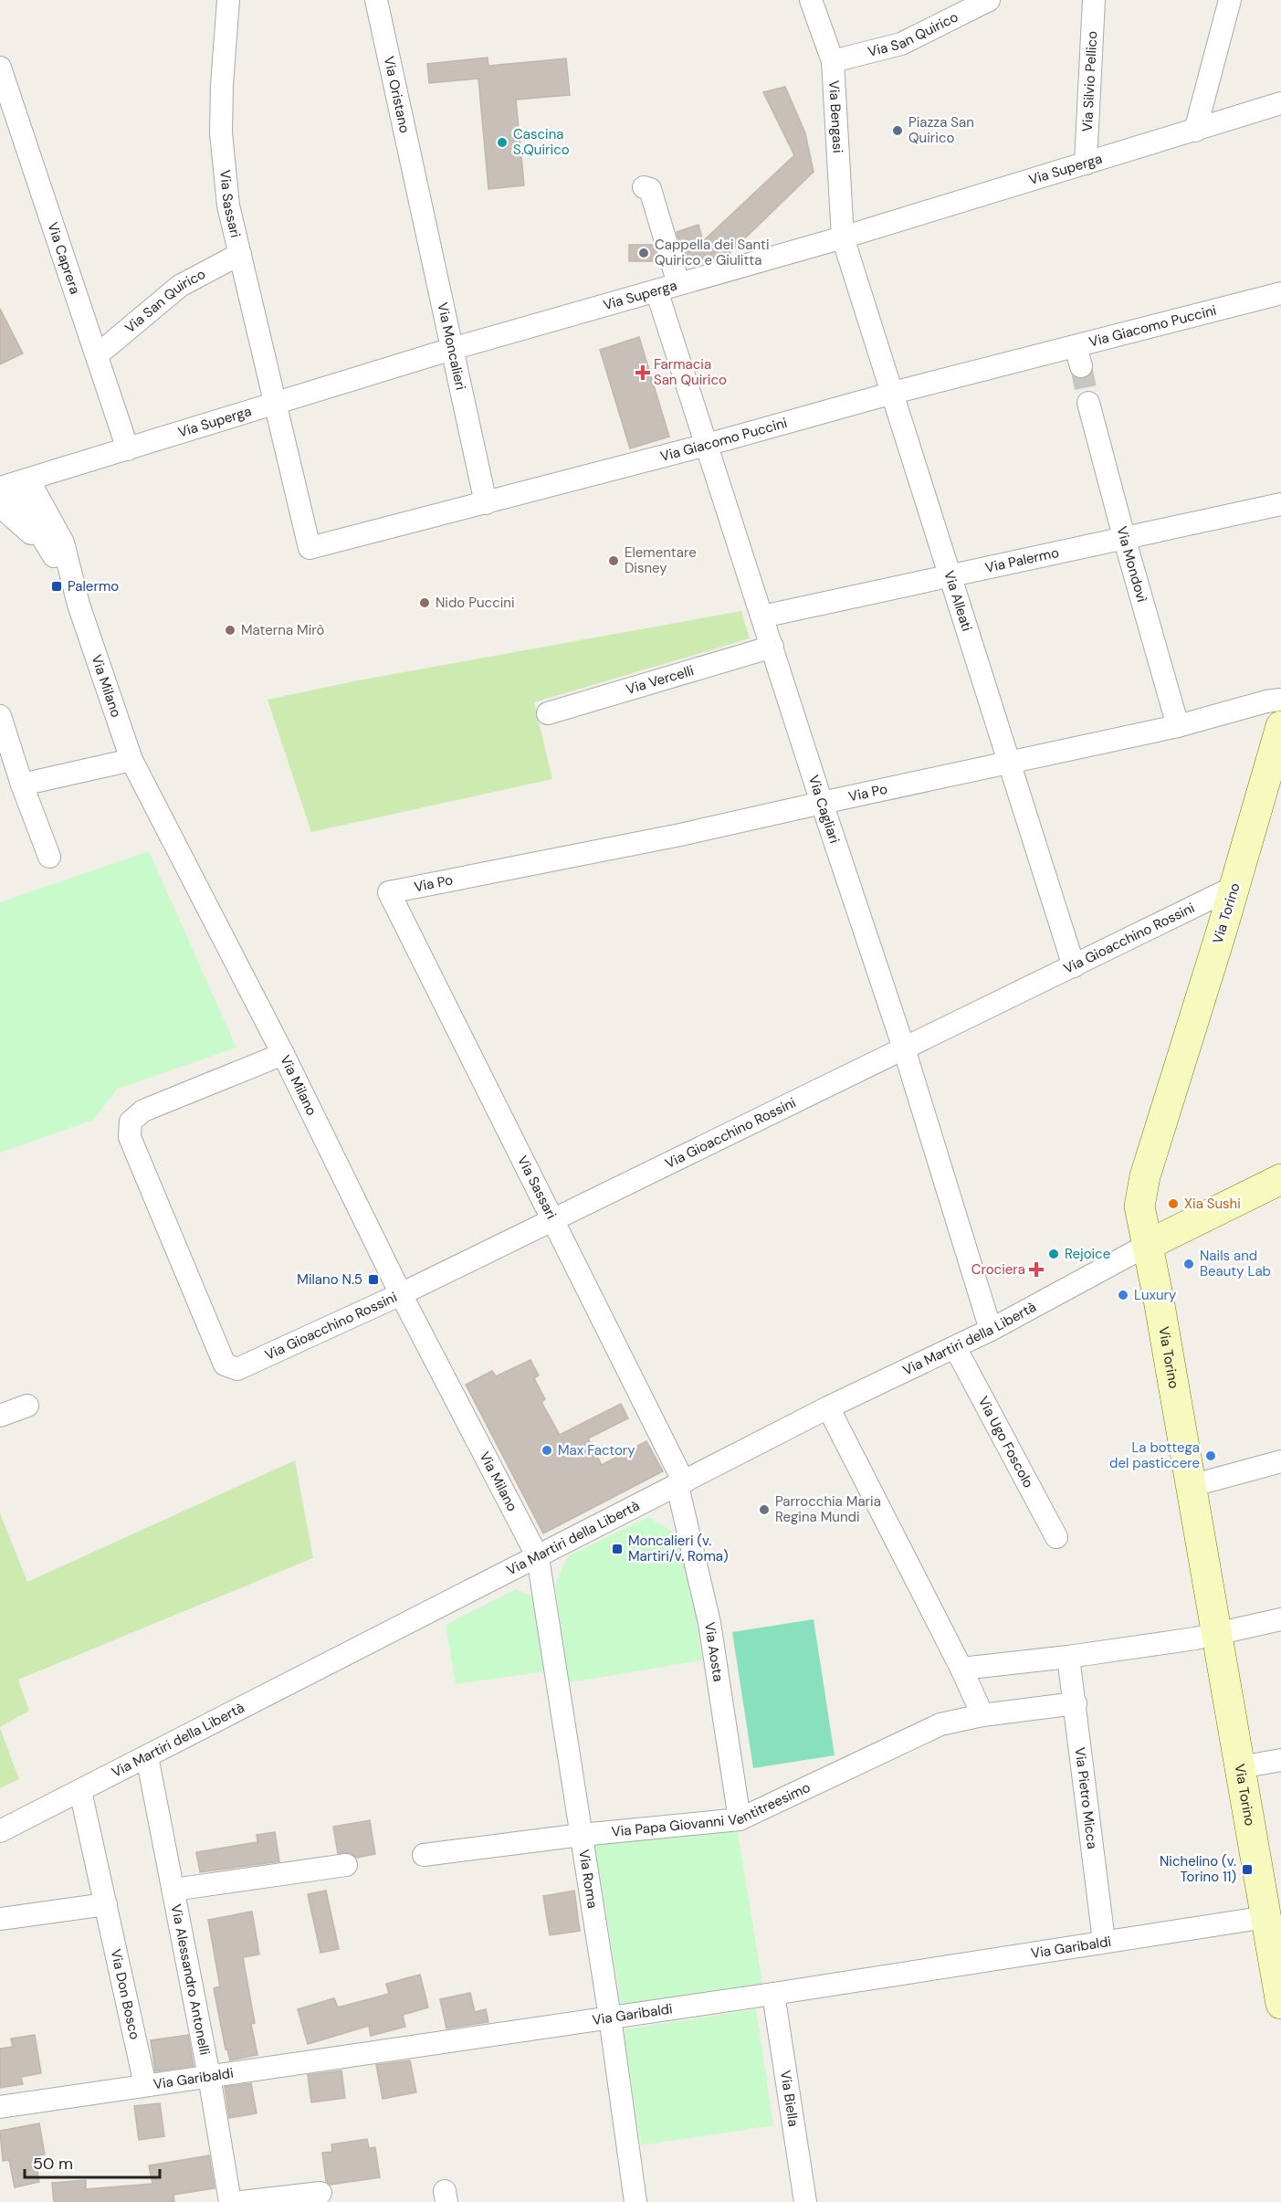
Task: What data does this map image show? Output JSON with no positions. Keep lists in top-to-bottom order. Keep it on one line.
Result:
{"streets":{"main road":["Via Torino"],"street":["Via San Quirico","Via Silvio Pellico","Via Oristano","Via Bengasi","Via Superga","Via Sassari","Via Caprera","Via Giacomo Puccini","Via Moncalieri","Via Palermo","Via Mondovì","Via Alleati","Via Vercelli","Via Milano","Via Po","Via Cagliari","Via Gioacchino Rossini","Via Martiri della Libertà","Via Ugo Foscolo","Via Aosta","Via Pietro Micca","Via Papa Giovanni Ventitreesimo","Via Roma","Via Garibaldi","Via Alessandro Antonelli","Via Don Bosco","Via Biella"]},"crossings":[["Via San Quirico","Via Bengasi"],["Via San Quirico","Via Sassari"],["Via San Quirico","Via Caprera"],["Via Silvio Pellico","Via Superga"],["Via Oristano","Via Moncalieri"],["Via Bengasi","Via Superga"],["Via Bengasi","Via Alleati"],["Via Superga","Via Sassari"],["Via Superga","Via Caprera"],["Via Superga","Via Giacomo Puccini"],["Via Superga","Via Moncalieri"],["Via Superga","Via Alleati"],["Via Superga","Via Milano"],["Via Superga","Via Cagliari"],["Via Sassari","Via Giacomo Puccini"],["Via Sassari","Via Po"],["Via Sassari","Via Gioacchino Rossini"],["Via Sassari","Via Martiri della Libertà"],["Via Sassari","Via Aosta"],["Via Giacomo Puccini","Via Moncalieri"],["Via Giacomo Puccini","Via Alleati"],["Via Giacomo Puccini","Via Cagliari"],["Via Palermo","Via Mondovì"],["Via Palermo","Via Alleati"],["Via Palermo","Via Cagliari"],["Via Mondovì","Via Po"],["Via Alleati","Via Po"],["Via Alleati","Via Gioacchino Rossini"],["Via Vercelli","Via Cagliari"],["Via Milano","Via Gioacchino Rossini"],["Via Milano","Via Martiri della Libertà"],["Via Milano","Via Roma"],["Via Po","Via Cagliari"],["Via Cagliari","Via Gioacchino Rossini"],["Via Cagliari","Via Martiri della Libertà"],["Via Torino","Via Gioacchino Rossini"],["Via Torino","Via Martiri della Libertà"],["Via Torino","Via Garibaldi"],["Via Martiri della Libertà","Via Ugo Foscolo"],["Via Martiri della Libertà","Via Aosta"],["Via Martiri della Libertà","Via Roma"],["Via Martiri della Libertà","Via Alessandro Antonelli"],["Via Martiri della Libertà","Via Don Bosco"],["Via Aosta","Via Papa Giovanni Ventitreesimo"],["Via Pietro Micca","Via Papa Giovanni Ventitreesimo"],["Via Pietro Micca","Via Garibaldi"],["Via Papa Giovanni Ventitreesimo","Via Roma"],["Via Roma","Via Garibaldi"],["Via Garibaldi","Via Alessandro Antonelli"],["Via Garibaldi","Via Don Bosco"],["Via Garibaldi","Via Biella"]],"places":{"other":["Piazza San Quirico","Cascina S.Quirico","Cappella dei Santi Quirico e Giulitta","Elementare Disney","Nido Puccini","Materna Mirò","Xia Sushi","Rejoice","Nails and Beauty Lab","Luxury","Max Factory","La bottega del pasticcere","Parrocchia Maria Regina Mundi"],"health":["Farmacia San Quirico","Crociera"],"transit":["Palermo","Milano N.5","Moncalieri (v. Martiri/v. Roma)","Nichelino (v. Torino 11)"]},"scale_bar":"50 m"}
